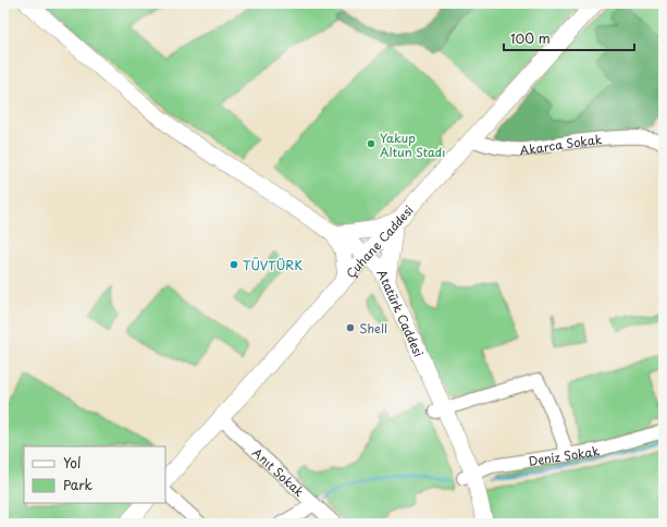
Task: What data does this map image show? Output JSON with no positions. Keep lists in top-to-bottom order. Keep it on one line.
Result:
{"streets":{"main road":["Çuhane Caddesi","Atatürk Caddesi"],"street":["Akarca Sokak","Deniz Sokak","Anıt Sokak"]},"crossings":[["Akarca Sokak","Çuhane Caddesi"],["Çuhane Caddesi","Atatürk Caddesi"],["Çuhane Caddesi","Anıt Sokak"],["Atatürk Caddesi","Deniz Sokak"]],"places":["Yakup Altun Stadı","TÜVTÜRK","Shell"],"legend":["Yol","Park"],"scale_bar":"100 m"}
